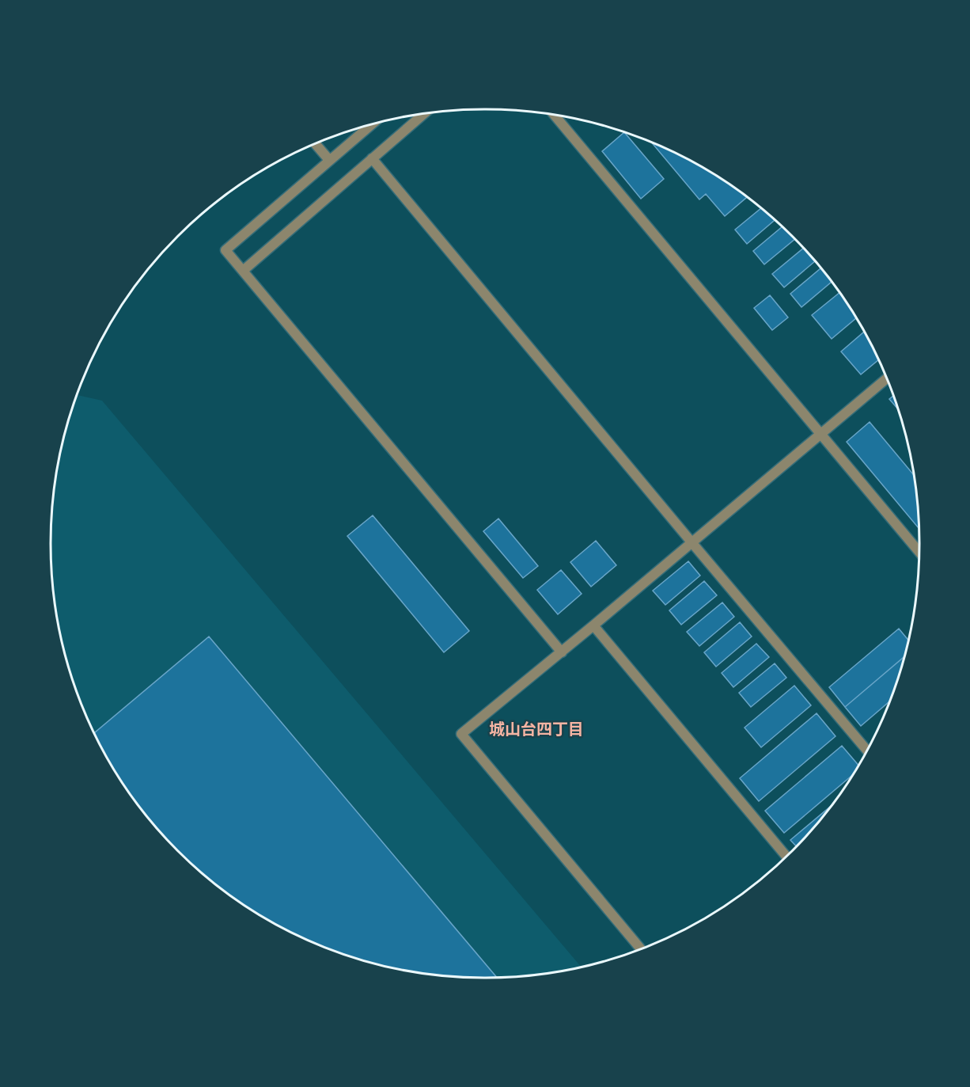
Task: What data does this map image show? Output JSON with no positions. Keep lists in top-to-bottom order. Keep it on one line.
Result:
{"districts":["城山台四丁目"]}
